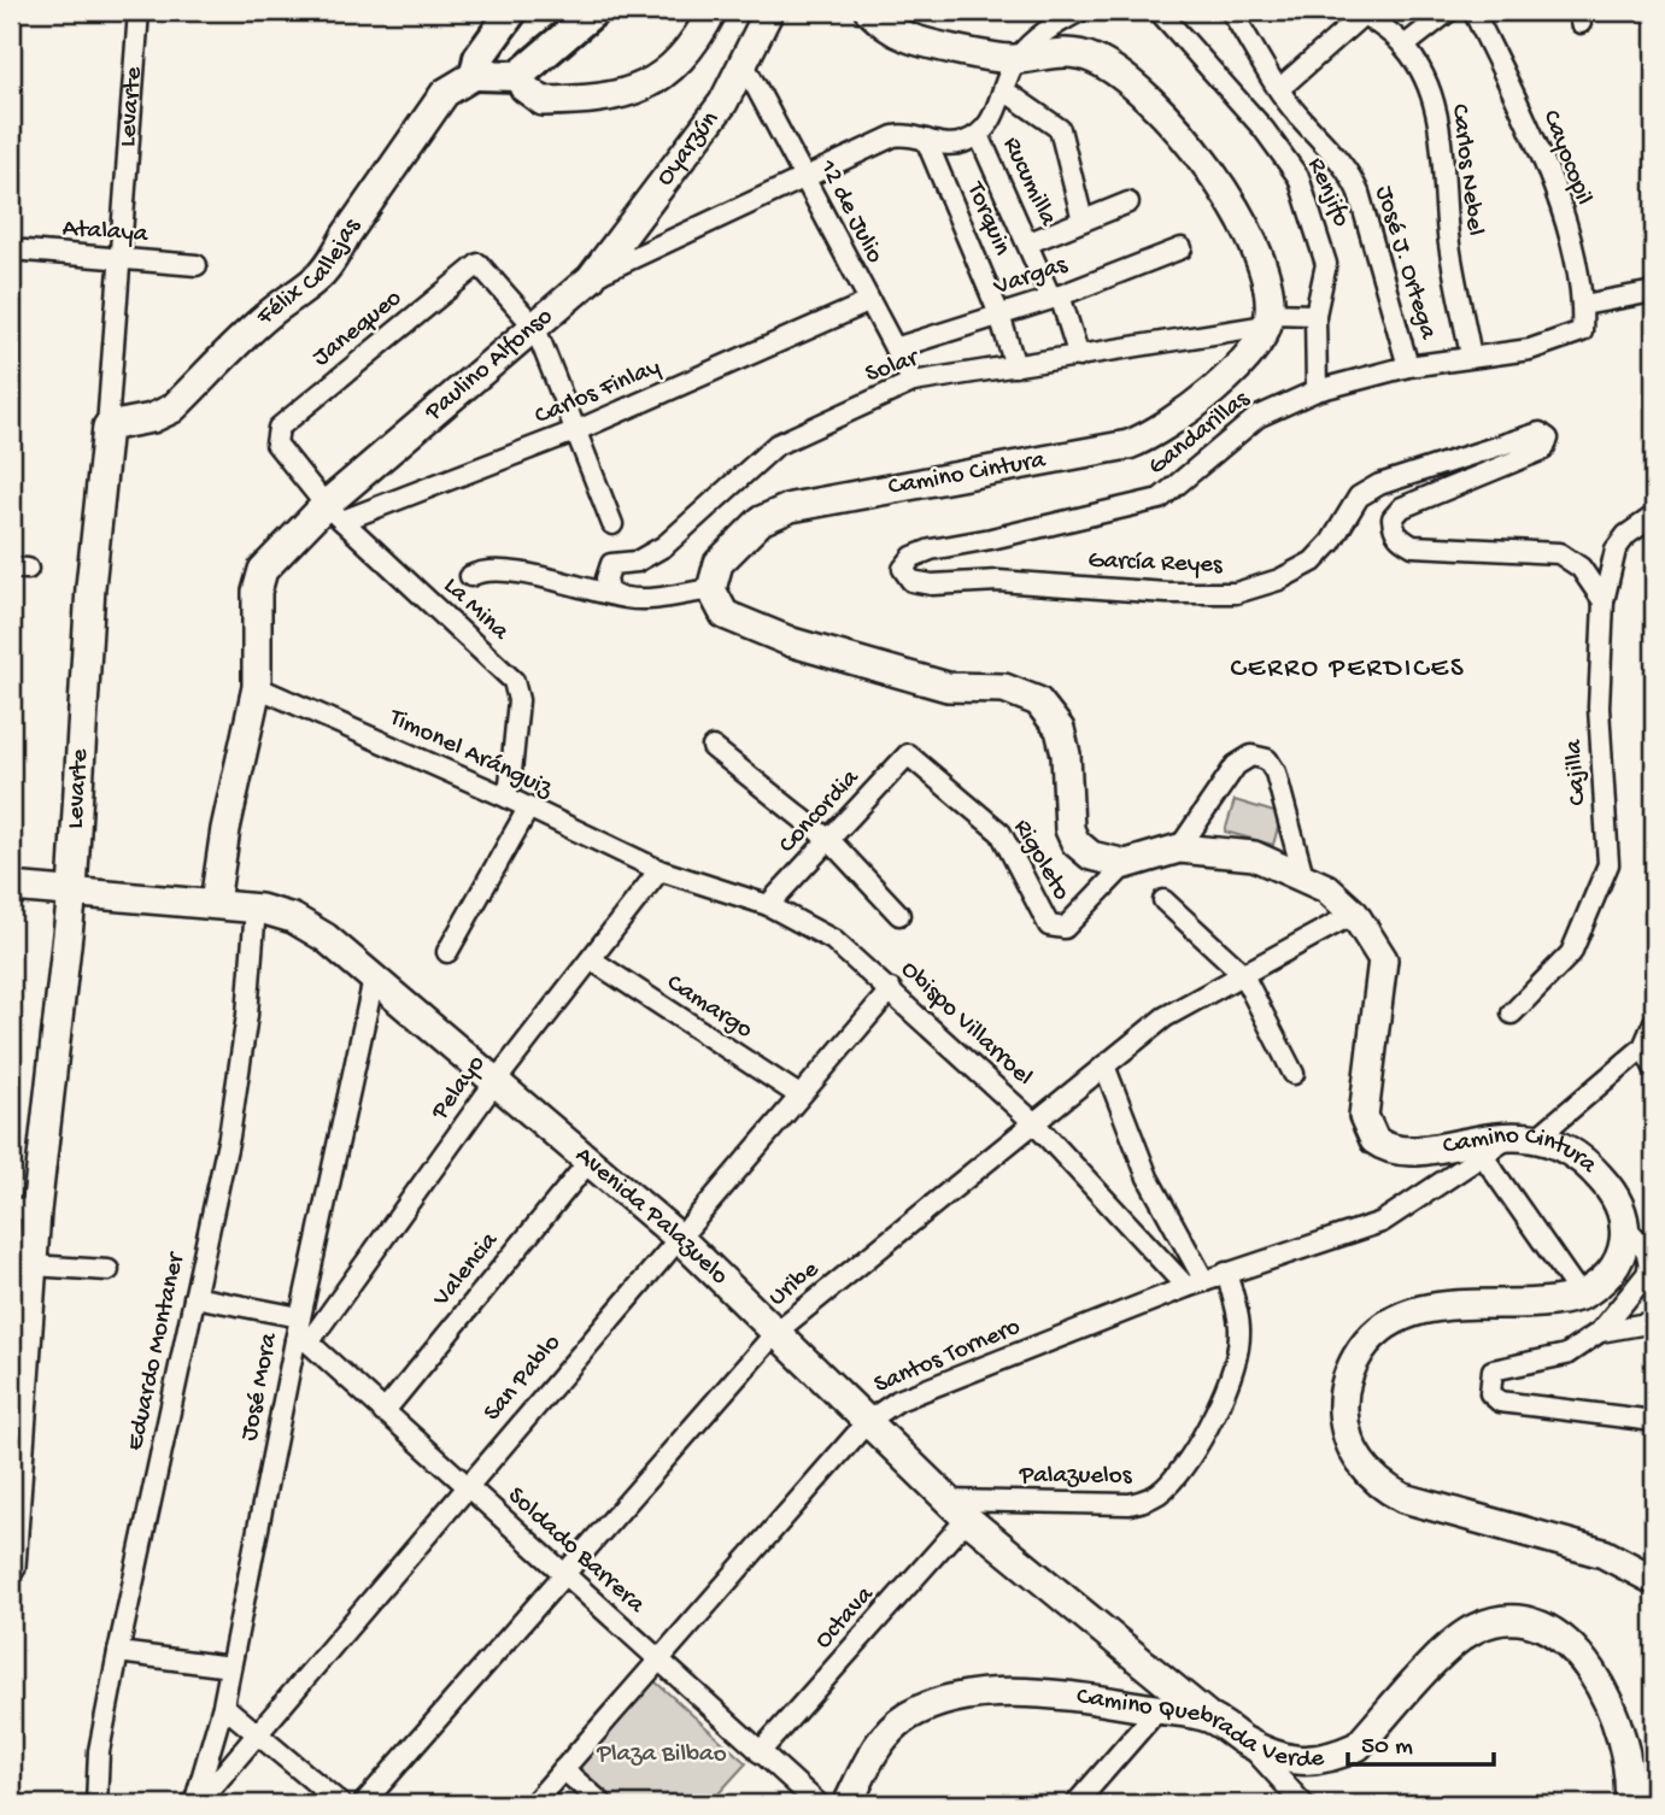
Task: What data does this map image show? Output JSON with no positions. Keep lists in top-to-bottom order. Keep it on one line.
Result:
{"streets":{"main road":["Levarte","Oyarzún","Félix Callejas","Paulino Alfonso","Camino Cintura","Avenida Palazuelo","Camino Quebrada Verde"],"street":["Cayocopil","Carlos Nebel","Rucumilla","Renjifo","12 de Julio","Torquin","Atalaya","José J. Ortega","Vargas","Janequeo","Solar","Carlos Finlay","Gandarillas","García Reyes","La Mina","Timonel Aránguiz","Cajilla","Concordia","Rigoleto","Camargo","Obispo Villarroel","Pelayo","Valencia","Uribe","Eduardo Montaner","Santos Tornero","San Pablo","José Mora","Palazuelos","Soldado Barrera","Octava"]},"crossings":[["Levarte","Atalaya"],["Levarte","Félix Callejas"],["Levarte","Avenida Palazuelo"],["Oyarzún","12 de Julio"],["Oyarzún","Paulino Alfonso"],["Cayocopil","Gandarillas"],["Carlos Nebel","Gandarillas"],["Rucumilla","Vargas"],["Rucumilla","Paulino Alfonso"],["Rucumilla","Solar"],["Renjifo","Solar"],["Renjifo","Gandarillas"],["12 de Julio","Vargas"],["12 de Julio","Paulino Alfonso"],["12 de Julio","Solar"],["12 de Julio","Carlos Finlay"],["Torquin","Vargas"],["Torquin","Paulino Alfonso"],["Torquin","Solar"],["José J. Ortega","Gandarillas"],["Janequeo","Paulino Alfonso"],["Janequeo","Carlos Finlay"],["Janequeo","La Mina"],["Paulino Alfonso","Carlos Finlay"],["Paulino Alfonso","La Mina"],["Paulino Alfonso","Timonel Aránguiz"],["Paulino Alfonso","Avenida Palazuelo"],["Solar","Camino Cintura"],["Carlos Finlay","La Mina"],["Gandarillas","García Reyes"],["Camino Cintura","Rigoleto"],["Camino Cintura","Uribe"],["Camino Cintura","Santos Tornero"],["García Reyes","Cajilla"],["Timonel Aránguiz","Obispo Villarroel"],["Timonel Aránguiz","Pelayo"],["Concordia","Rigoleto"],["Concordia","Obispo Villarroel"],["Camargo","Pelayo"],["Camargo","San Pablo"],["Obispo Villarroel","Pelayo"],["Obispo Villarroel","Uribe"],["Obispo Villarroel","Santos Tornero"],["Obispo Villarroel","San Pablo"],["Pelayo","Avenida Palazuelo"],["Pelayo","José Mora"],["Pelayo","Soldado Barrera"],["Avenida Palazuelo","Valencia"],["Avenida Palazuelo","Uribe"],["Avenida Palazuelo","Eduardo Montaner"],["Avenida Palazuelo","Santos Tornero"],["Avenida Palazuelo","San Pablo"],["Avenida Palazuelo","José Mora"],["Avenida Palazuelo","Palazuelos"],["Avenida Palazuelo","Octava"],["Avenida Palazuelo","Camino Quebrada Verde"],["Valencia","Soldado Barrera"],["Uribe","Soldado Barrera"],["Santos Tornero","Palazuelos"],["Santos Tornero","Soldado Barrera"],["San Pablo","José Mora"],["San Pablo","Soldado Barrera"],["José Mora","Soldado Barrera"],["Palazuelos","Octava"],["Soldado Barrera","Octava"]],"districts":["CERRO PERDICES"],"parks":["Plaza Bilbao"],"scale_bar":"50 m"}
